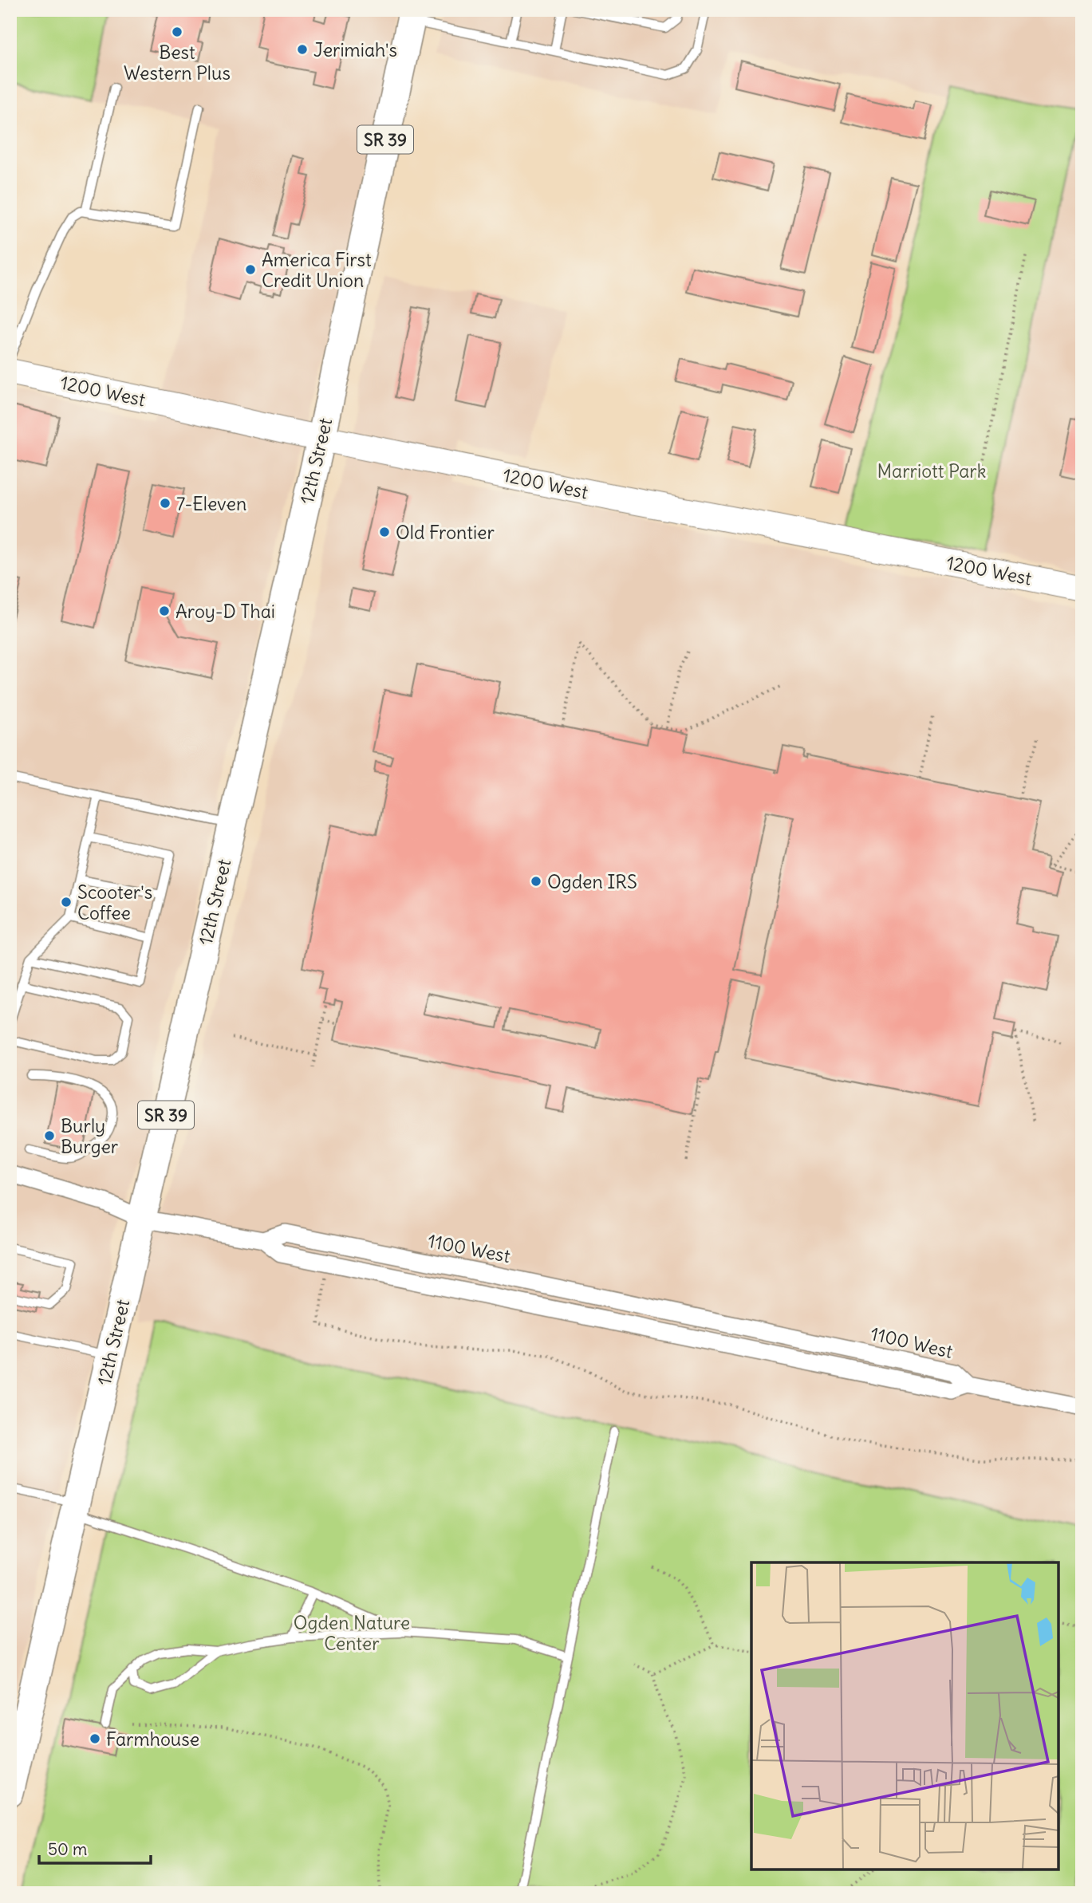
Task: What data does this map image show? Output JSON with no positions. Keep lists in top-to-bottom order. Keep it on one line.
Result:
{"streets":{"main road":["SR 39","12th Street"],"street":["1200 West","1100 West"]},"crossings":[["1200 West","12th Street"],["12th Street","1100 West"]],"parks":["Marriott Park","Ogden Nature Center"],"places":["Best Western Plus","Jerimiah's","America First Credit Union","7-Eleven","Old Frontier","Aroy-D Thai","Ogden IRS","Scooter's Coffee","Burly Burger","Farmhouse"],"scale_bar":"50 m"}
